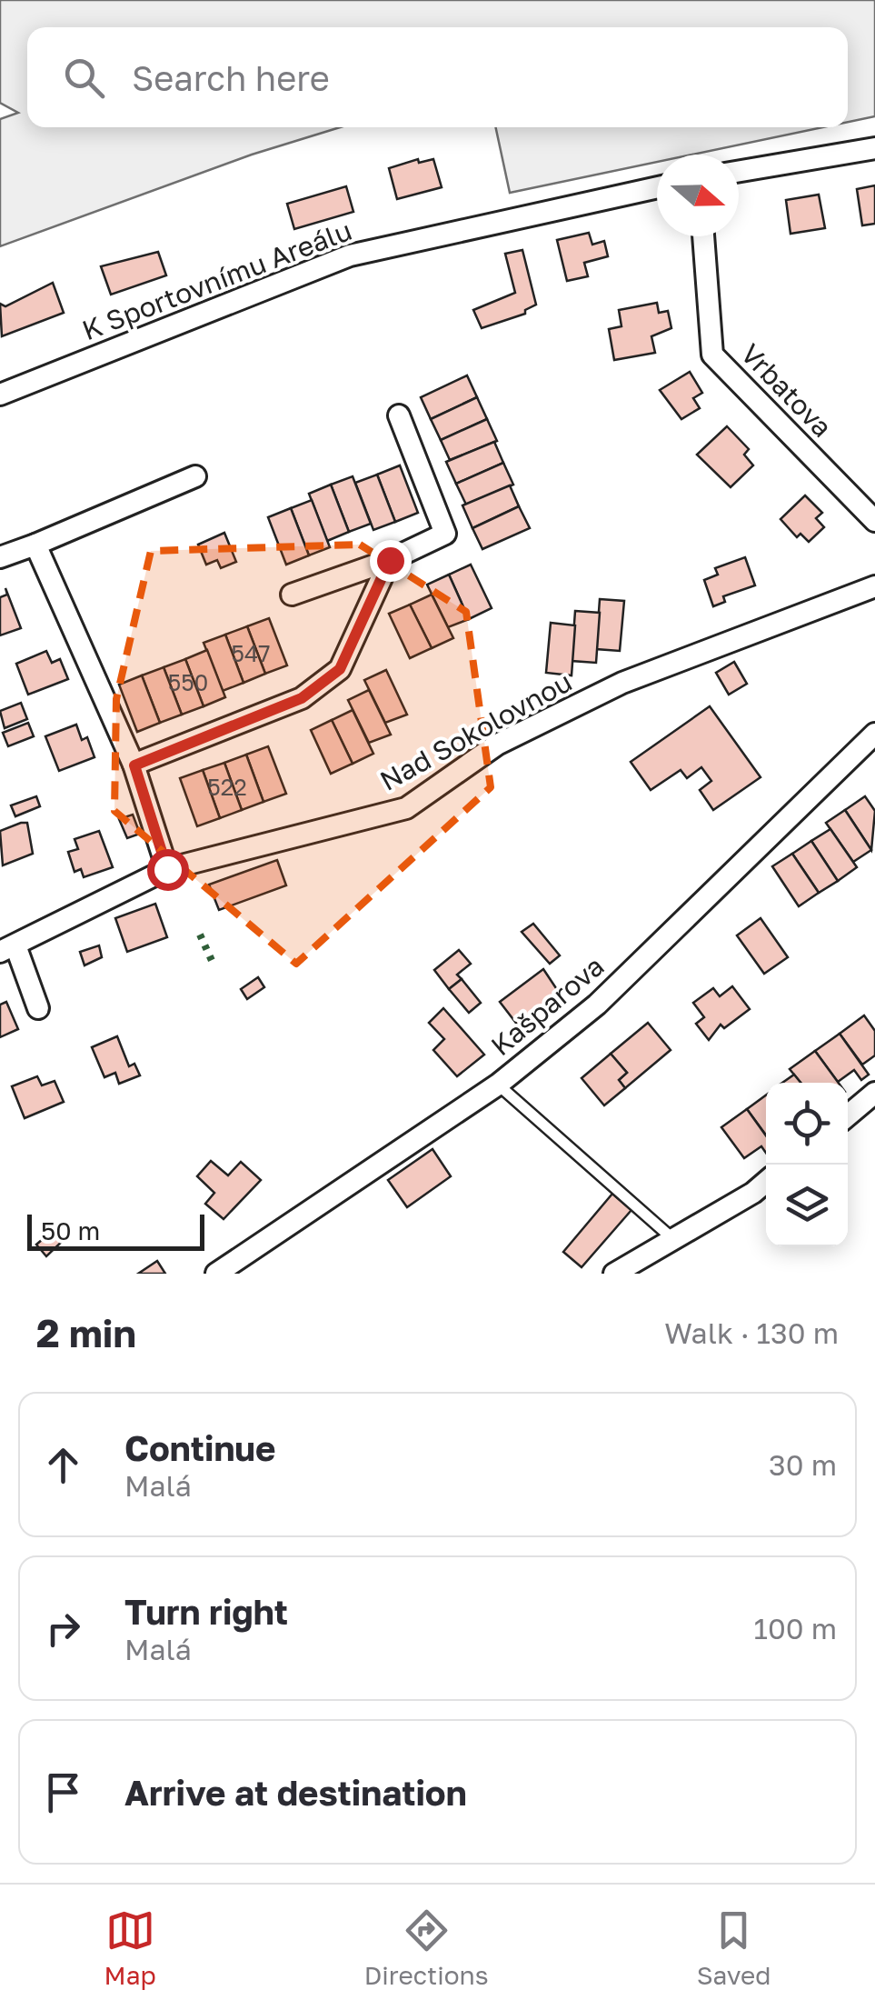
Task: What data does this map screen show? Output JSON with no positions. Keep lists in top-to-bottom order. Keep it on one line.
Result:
{"streets":{"street":["K Sportovnímu Areálu","Vrbatova","Nad Sokolovnou","Kašparova"]},"house_numbers":["547","550","522"],"scale_bar":"50 m","north":"right","page":{"search":"Search here","scale":"50 m","heading":["2 min","Walk · 130 m"],"list":[["Continue","Malá","30 m"],["Turn right","Malá","100 m"],"Arrive at destination"],"nav":["Map","Directions","Saved"]}}
